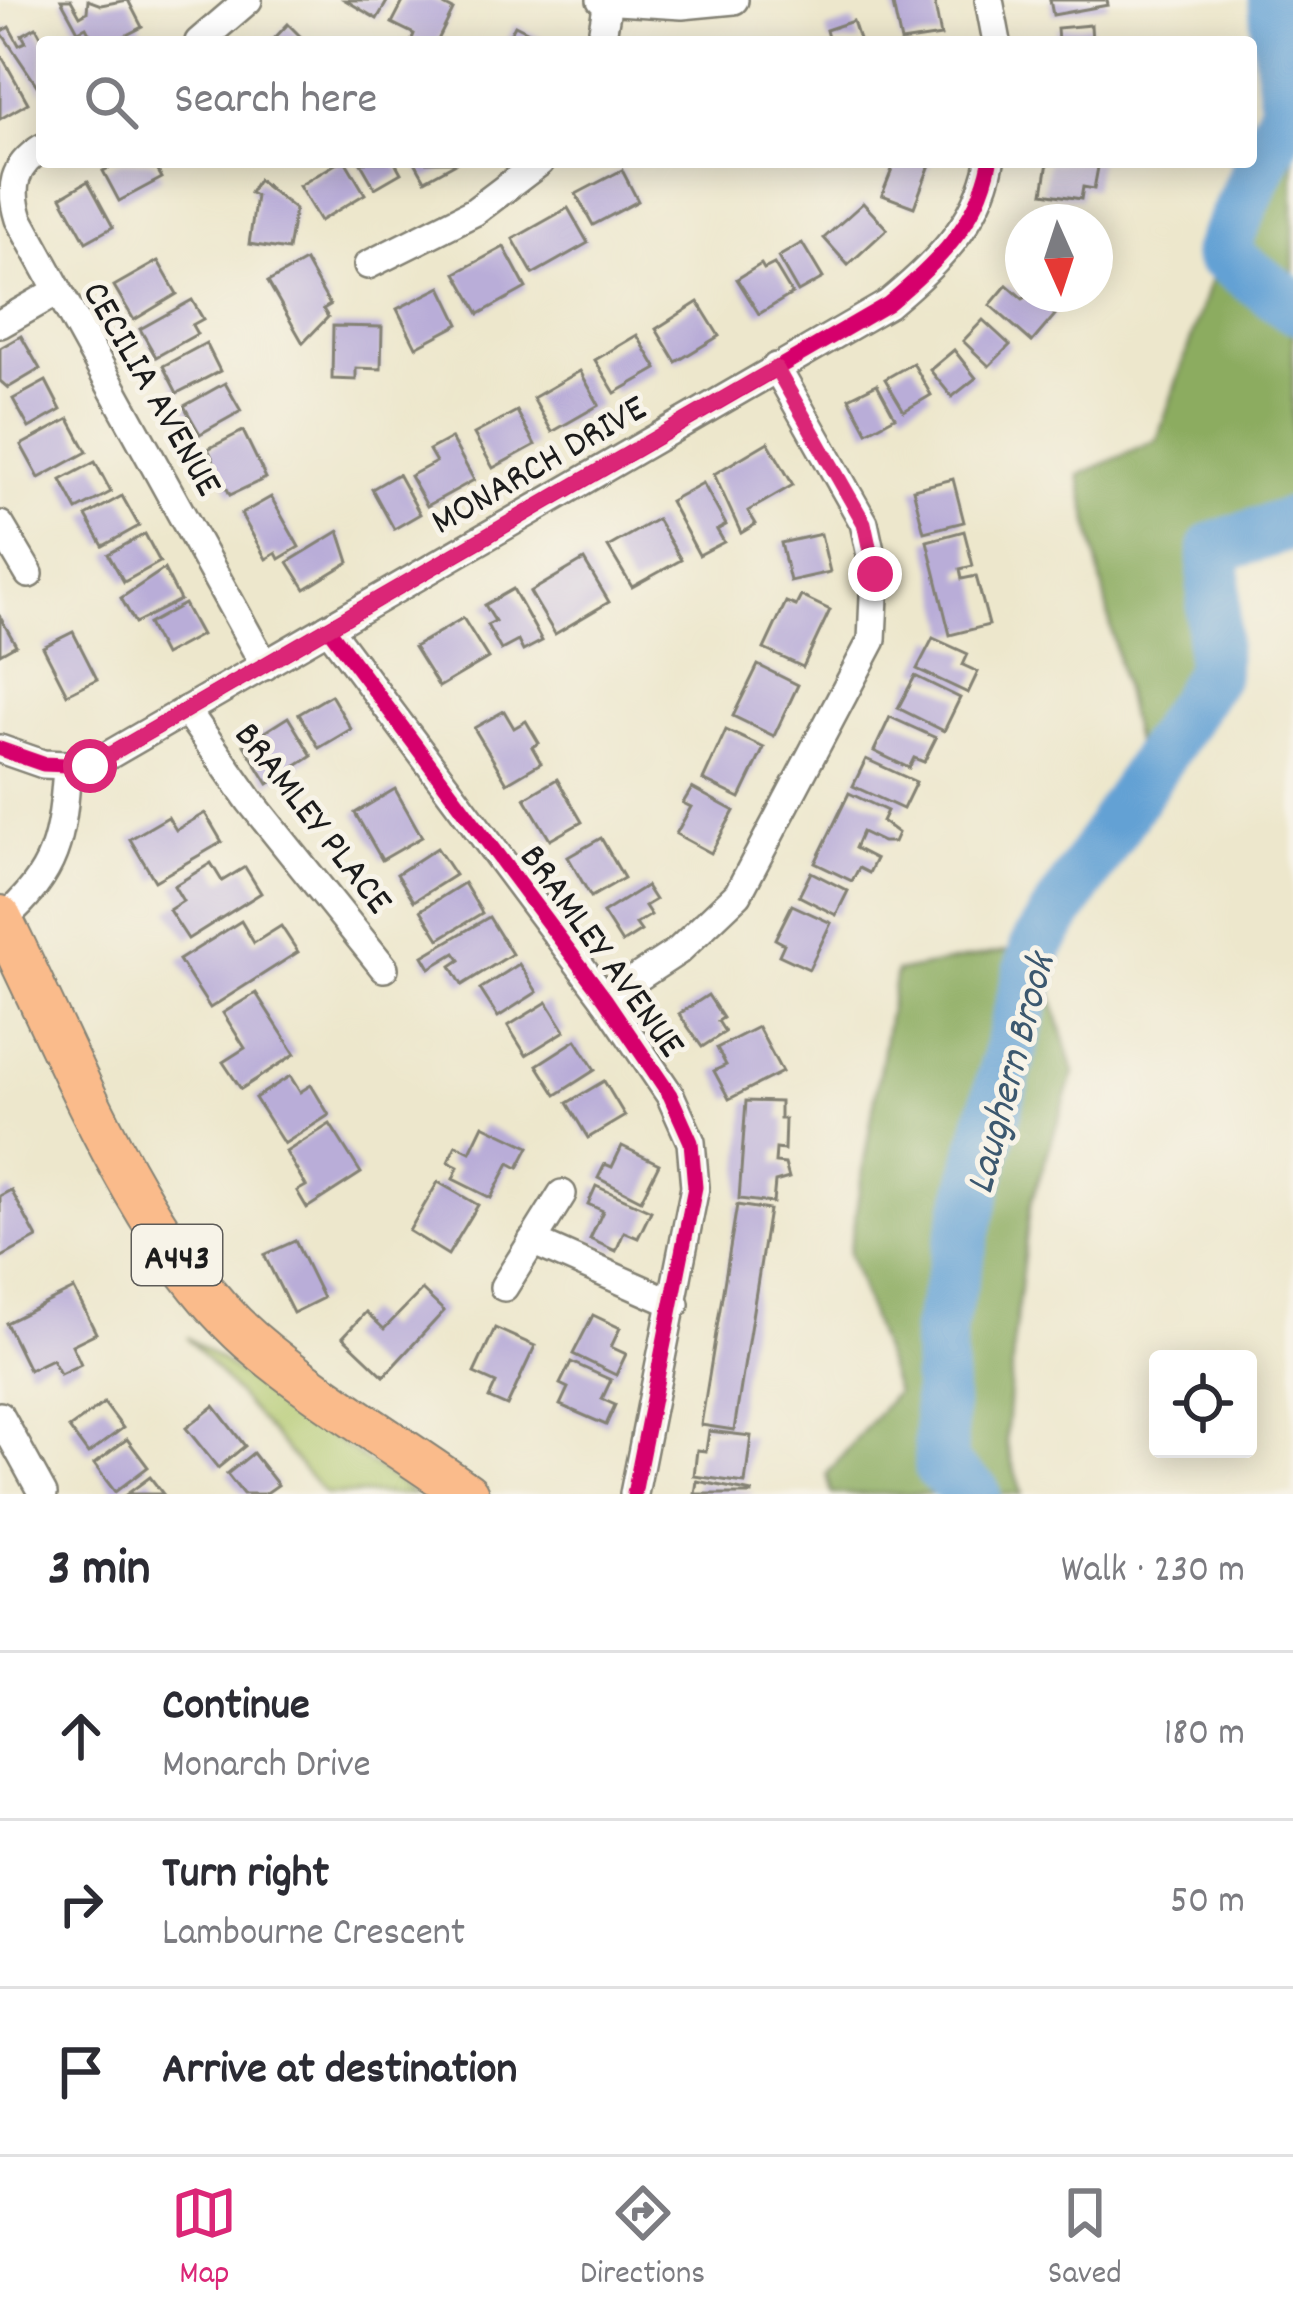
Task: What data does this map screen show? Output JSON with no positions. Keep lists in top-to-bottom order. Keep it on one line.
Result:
{"streets":{"main road":["A443"],"street":["CECILIA AVENUE","MONARCH DRIVE","BRAMLEY PLACE","BRAMLEY AVENUE"]},"crossings":[["CECILIA AVENUE","MONARCH DRIVE"],["MONARCH DRIVE","BRAMLEY PLACE"],["MONARCH DRIVE","BRAMLEY AVENUE"]],"water":["Laughern Brook"],"north":"bottom","page":{"search":"Search here","heading":["3 min","Walk · 230 m"],"list":[["Continue","Monarch Drive","180 m"],["Turn right","Lambourne Crescent","50 m"],"Arrive at destination"],"nav":["Map","Directions","Saved"]}}
